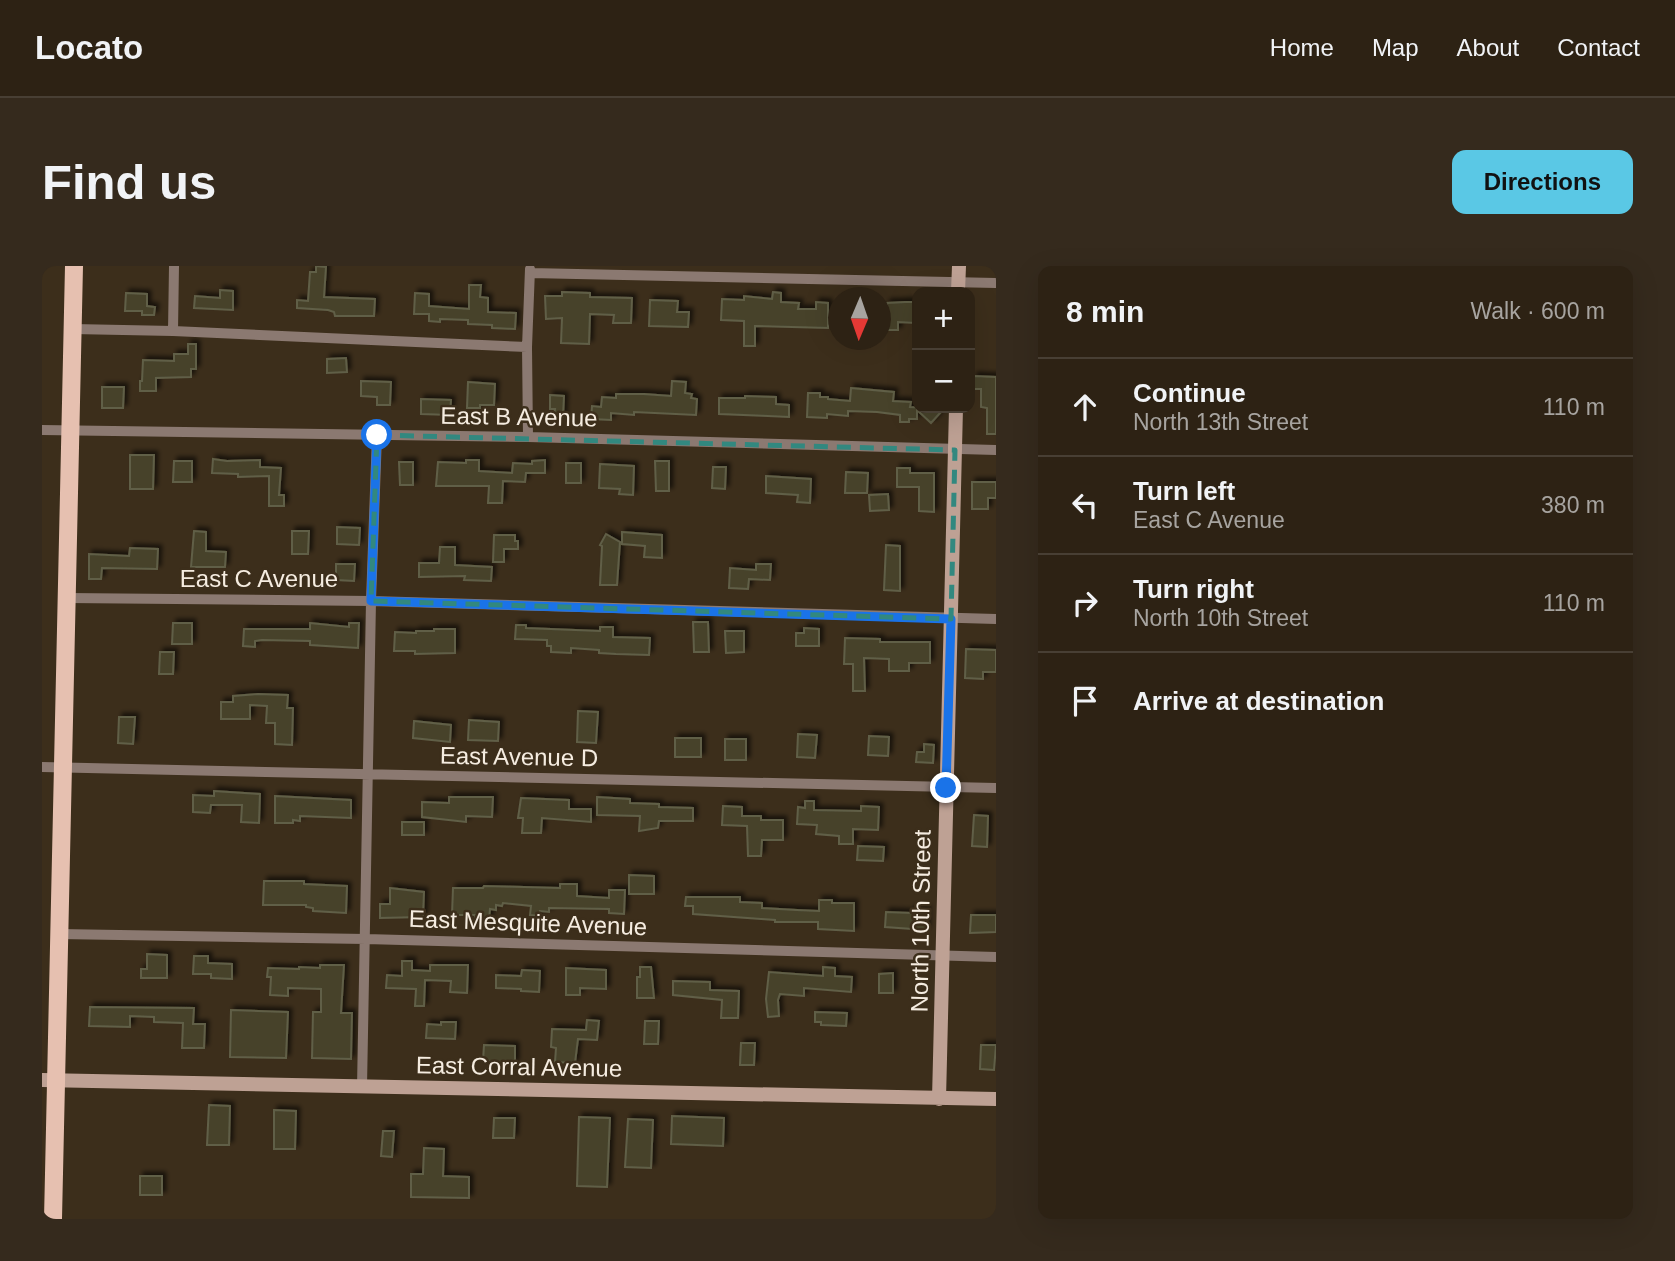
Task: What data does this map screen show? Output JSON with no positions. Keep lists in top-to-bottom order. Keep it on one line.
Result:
{"streets":{"main road":["North 10th Street","East Corral Avenue"],"street":["East B Avenue","East C Avenue","East Avenue D","East Mesquite Avenue"]},"crossings":[["East B Avenue","North 10th Street"],["East C Avenue","North 10th Street"],["East Avenue D","North 10th Street"],["North 10th Street","East Mesquite Avenue"],["North 10th Street","East Corral Avenue"]],"north":"bottom","page":{"header":"Locato","nav":["Home","Map","About","Contact"],"buttons":"Directions","title":"Find us","heading":["8 min","Walk · 600 m"],"map_buttons":["+","−"],"list":[["Continue","North 13th Street","110 m"],["Turn left","East C Avenue","380 m"],["Turn right","North 10th Street","110 m"],"Arrive at destination"]}}
